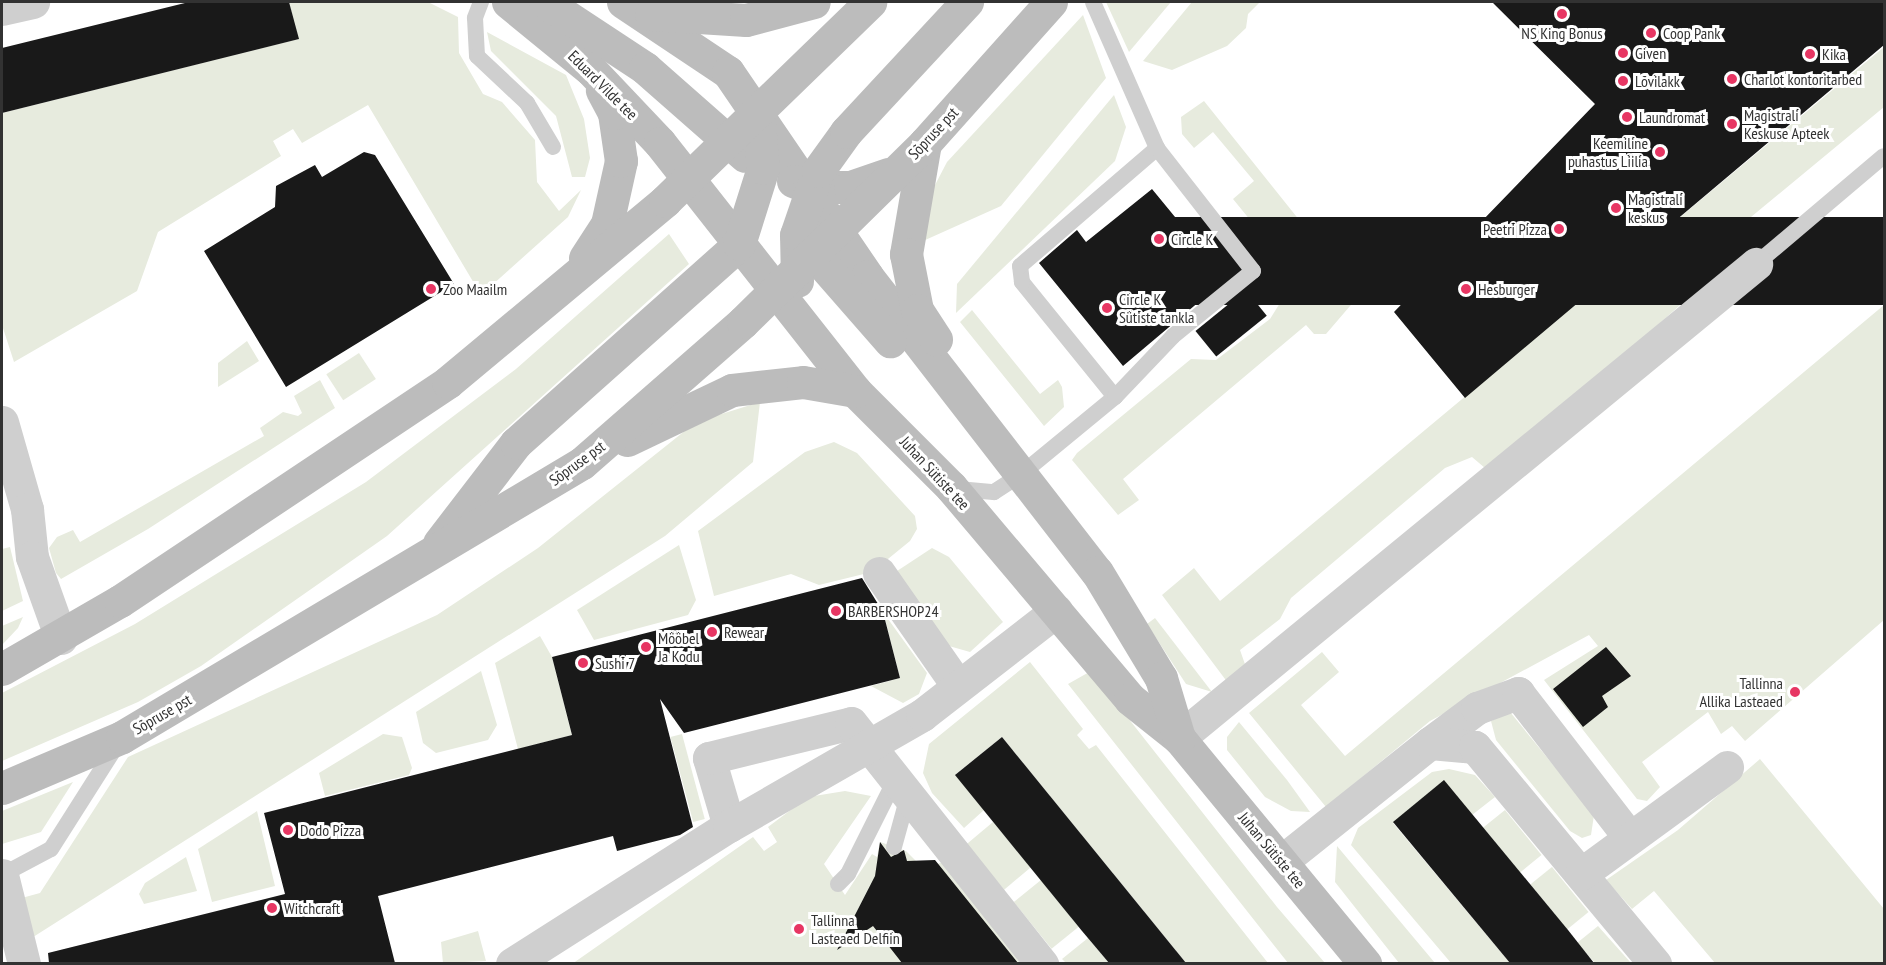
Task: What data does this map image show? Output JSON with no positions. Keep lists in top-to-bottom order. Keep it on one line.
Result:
{"streets":{"main road":["Eduard Vilde tee","Sõpruse pst","Juhan Sütiste tee"]},"crossings":[["Sõpruse pst","Juhan Sütiste tee"]],"places":["NS King Bonus","Coop Pank","Given","Kika","Charlot kontoritarbed","Lõvilakk","Laundromat","Magistrali Keskuse Apteek","Keemiline puhastus Liilia","Magistrali keskus","Peetri Pizza","Circle K","Zoo Maailm","Hesburger","Circle K Sütiste tankla","BARBERSHOP24","Rewear","Mööbel Ja Kodu","Sushi 7","Tallinna Allika Lasteaed","Dodo Pizza","Witchcraft","Tallinna Lasteaed Delfiin"]}
